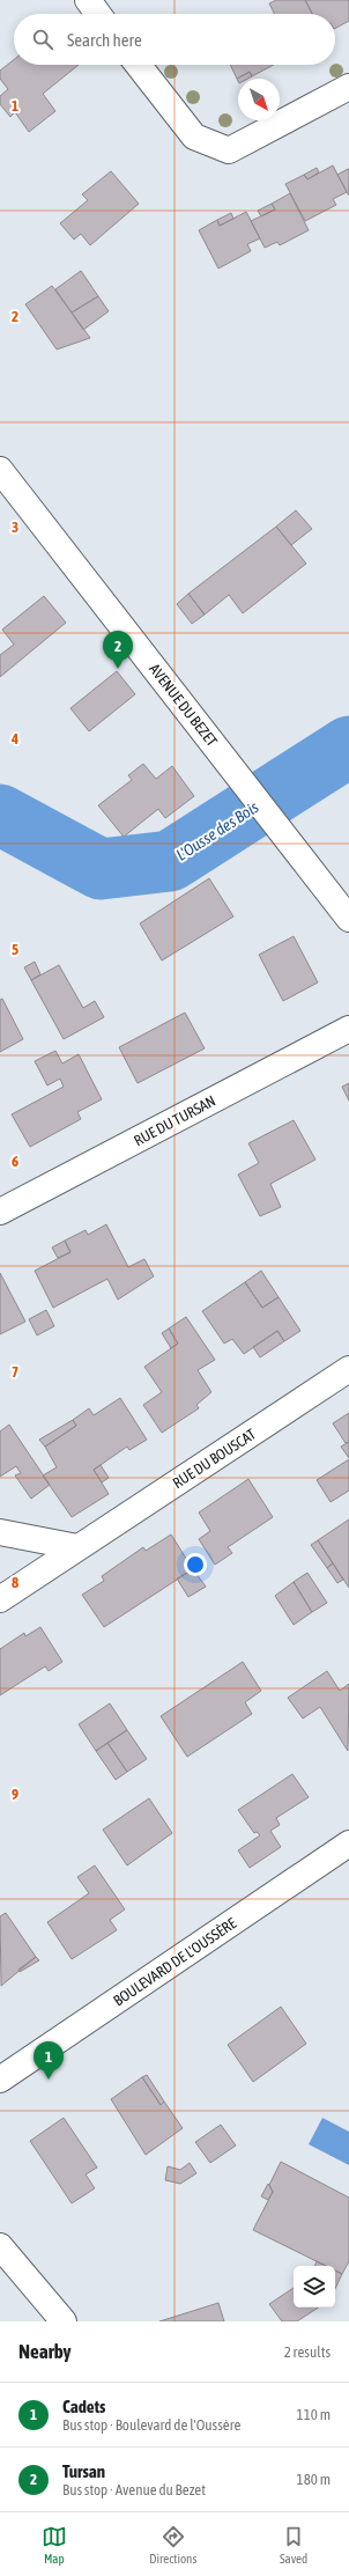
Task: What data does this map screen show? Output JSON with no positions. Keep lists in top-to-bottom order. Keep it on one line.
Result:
{"streets":{"street":["AVENUE DU BEZET","RUE DU TURSAN","RUE DU BOUSCAT","BOULEVARD DE L'OUSSÈRE"]},"water":["L'Ousse des Bois"],"north":"bottom right","page":{"search":"Search here","pins":["2","1"],"heading":["Nearby","2 results"],"list":[{"mark":"1","name":"Cadets","note":"Bus stop · Boulevard de l'Oussère","value":"110 m"},{"mark":"2","name":"Tursan","note":"Bus stop · Avenue du Bezet","value":"180 m"}],"nav":["Map","Directions","Saved"]},"grid":{"rows":["1","2","3","4","5","6","7","8","9"]}}
